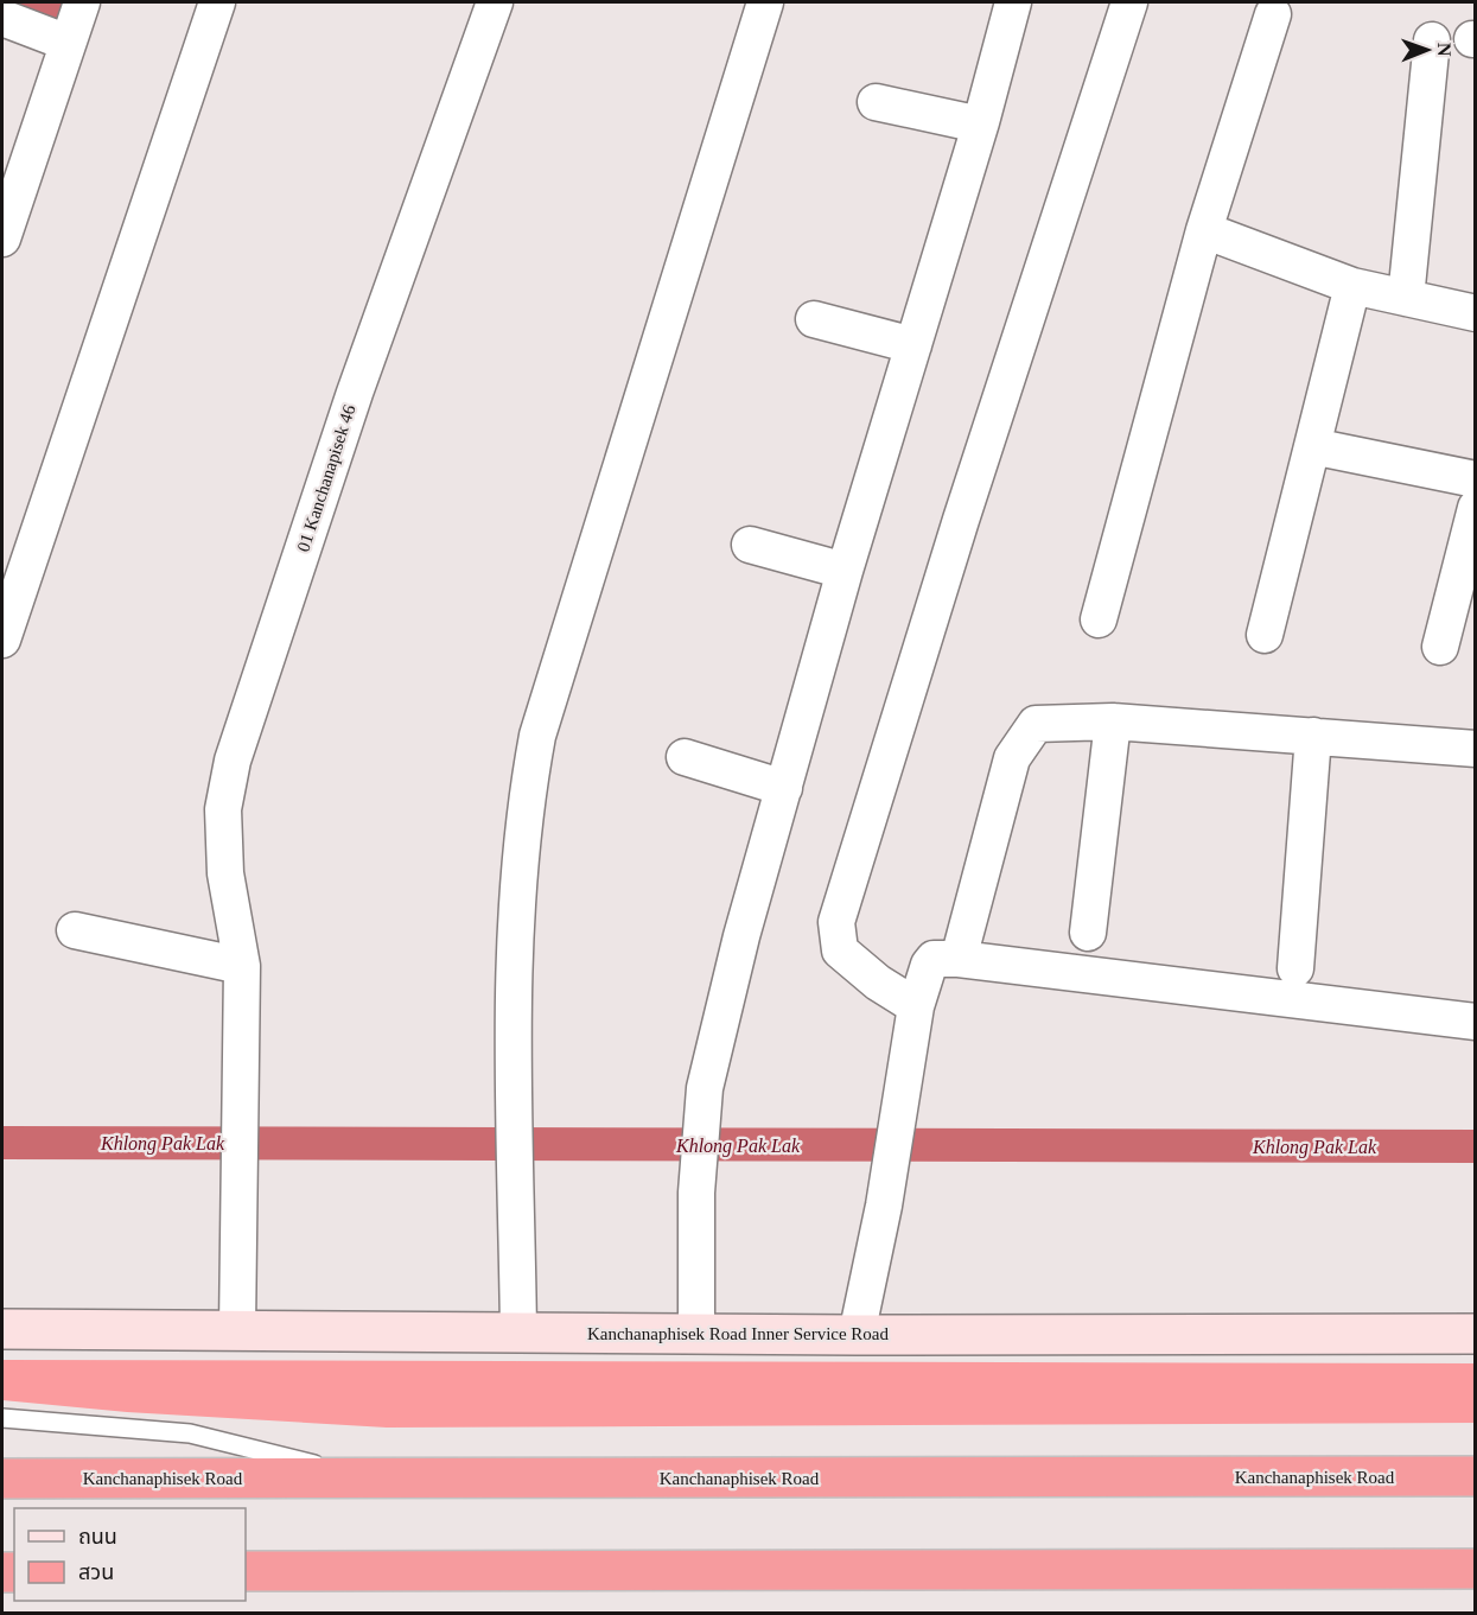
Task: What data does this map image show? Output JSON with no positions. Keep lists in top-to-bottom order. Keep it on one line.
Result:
{"streets":{"highway":["Kanchanaphisek Road"],"main road":["Kanchanaphisek Road Inner Service Road"],"street":["01 Kanchanapisek 46"]},"crossings":[["01 Kanchanapisek 46","Kanchanaphisek Road Inner Service Road"]],"water":["Khlong Pak Lak"],"legend":["ถนน","สวน"],"north":"right"}
